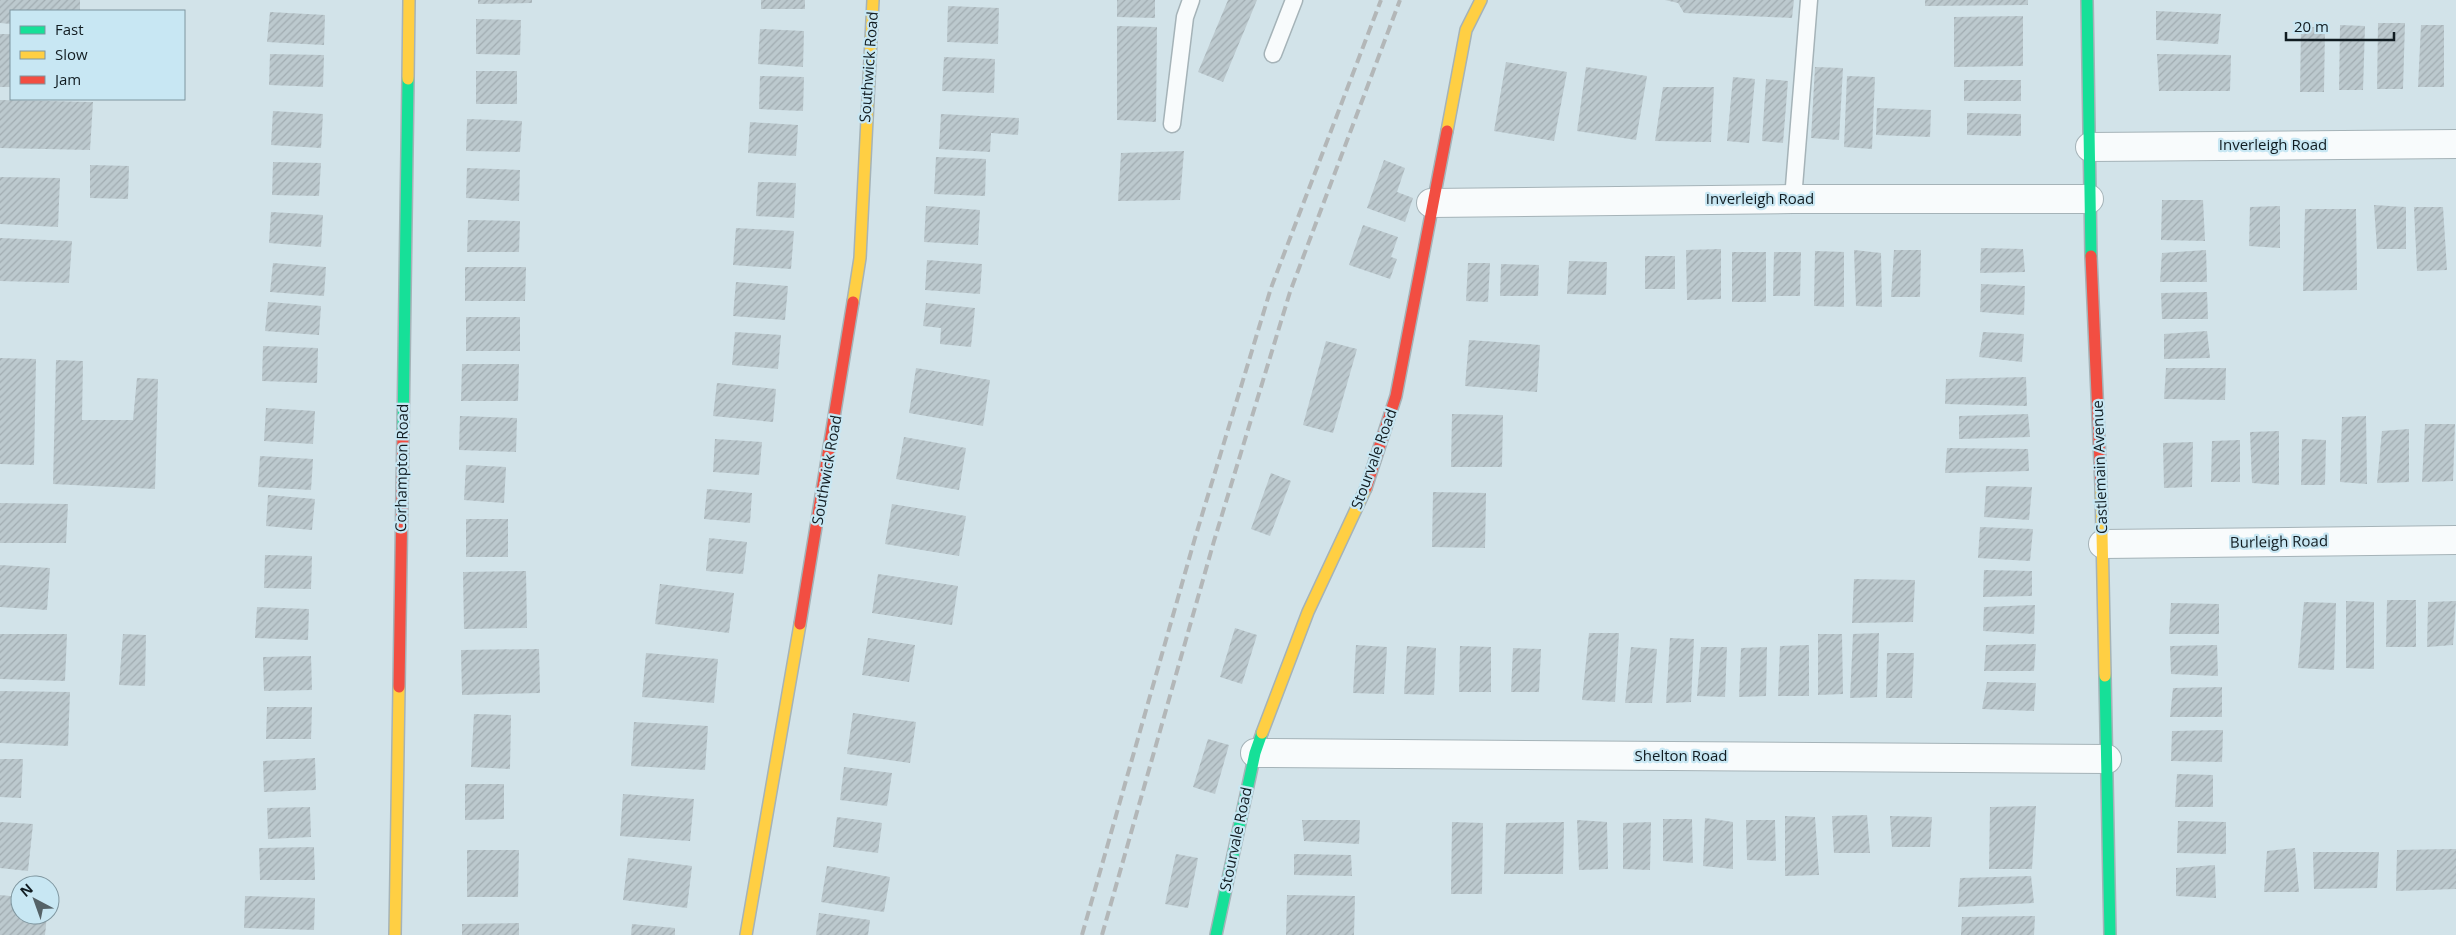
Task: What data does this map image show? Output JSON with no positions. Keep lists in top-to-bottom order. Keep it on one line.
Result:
{"streets":{"street":["Southwick Road","Inverleigh Road","Stourvale Road","Castlemain Avenue","Corhampton Road","Burleigh Road","Shelton Road"]},"crossings":[["Inverleigh Road","Stourvale Road"],["Inverleigh Road","Castlemain Avenue"],["Stourvale Road","Shelton Road"],["Castlemain Avenue","Burleigh Road"],["Castlemain Avenue","Shelton Road"]],"legend":["Fast","Slow","Jam"],"scale_bar":"20 m","north":"top left"}
